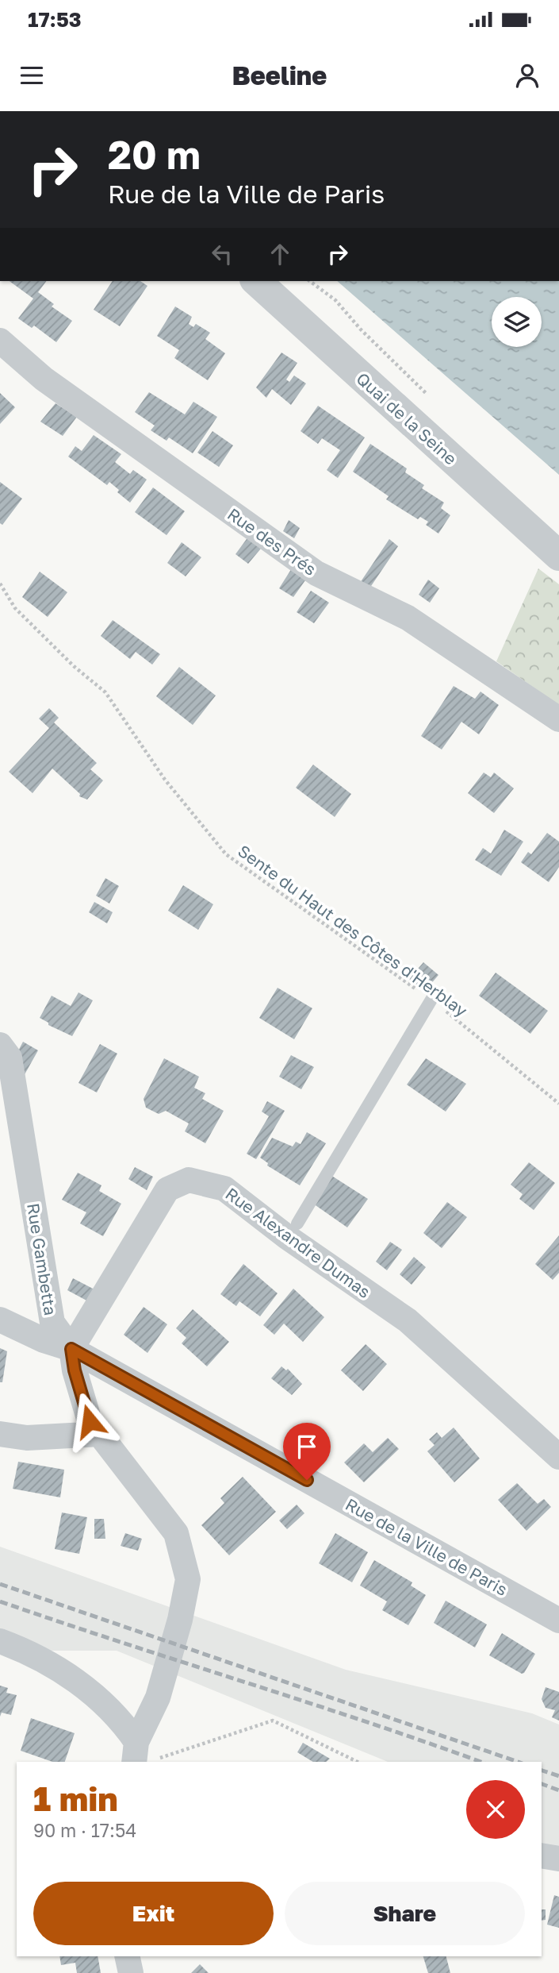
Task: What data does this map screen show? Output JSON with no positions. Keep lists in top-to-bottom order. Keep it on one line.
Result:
{"streets":{"street":["Quai de la Seine","Rue des Prés","Rue Alexandre Dumas","Rue Gambetta","Rue de la Ville de Paris"],"path":["Sente du Haut des Côtes d'Herblay"]},"crossings":[["Rue Alexandre Dumas","Rue Gambetta"],["Rue Alexandre Dumas","Rue de la Ville de Paris"],["Rue Gambetta","Rue de la Ville de Paris"]],"page":{"status":"17:53","header":"Beeline","turn":["20 m","Rue de la Ville de Paris"],"heading":["1 min","90 m · 17:54"],"buttons":["Exit","Share"]}}
